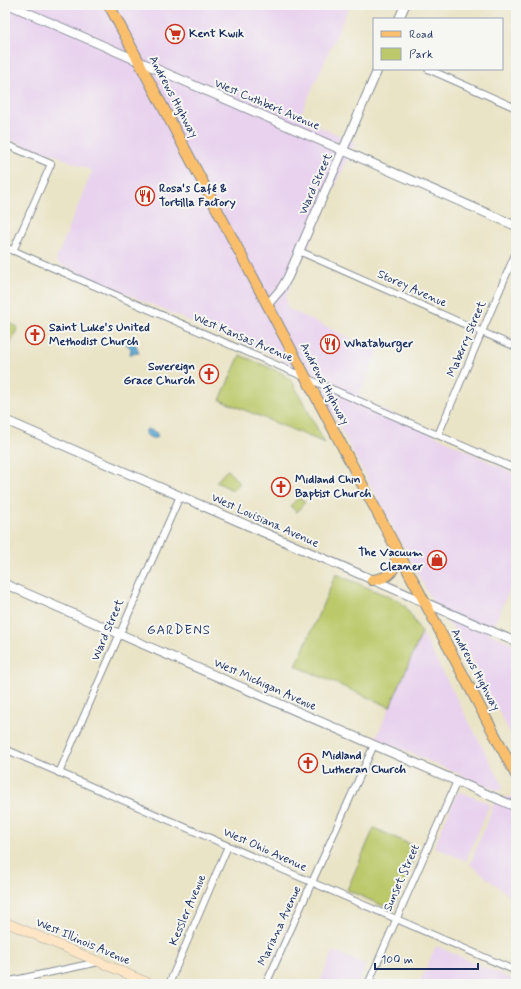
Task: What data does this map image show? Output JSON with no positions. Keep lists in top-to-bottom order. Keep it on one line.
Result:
{"streets":{"main road":["Andrews Highway","West Illinois Avenue"],"street":["West Cuthbert Avenue","Ward Street","Storey Avenue","West Kansas Avenue","Maberry Street","West Louisiana Avenue","West Michigan Avenue","West Ohio Avenue","Sunset Street","Kessler Avenue","Mariana Avenue"]},"crossings":[["Andrews Highway","West Cuthbert Avenue"],["Andrews Highway","Ward Street"],["Andrews Highway","West Kansas Avenue"],["Andrews Highway","West Louisiana Avenue"],["West Cuthbert Avenue","Ward Street"],["Ward Street","Storey Avenue"],["Ward Street","West Louisiana Avenue"],["Ward Street","West Michigan Avenue"],["Ward Street","West Ohio Avenue"],["Storey Avenue","Maberry Street"],["West Kansas Avenue","Maberry Street"],["West Michigan Avenue","Sunset Street"],["West Michigan Avenue","Mariana Avenue"],["West Ohio Avenue","Sunset Street"],["West Ohio Avenue","Kessler Avenue"],["West Ohio Avenue","Mariana Avenue"]],"districts":["GARDENS"],"places":{"supermarket":["Kent Kwik"],"restaurant":["Rosa's Café & Tortilla Factory","Whataburger"],"church":["Saint Luke's United Methodist Church","Sovereign Grace Church","Midland Chin Baptist Church","Midland Lutheran Church"],"shop":["The Vacuum Cleaner"]},"legend":["Road","Park"],"scale_bar":"100 m"}
